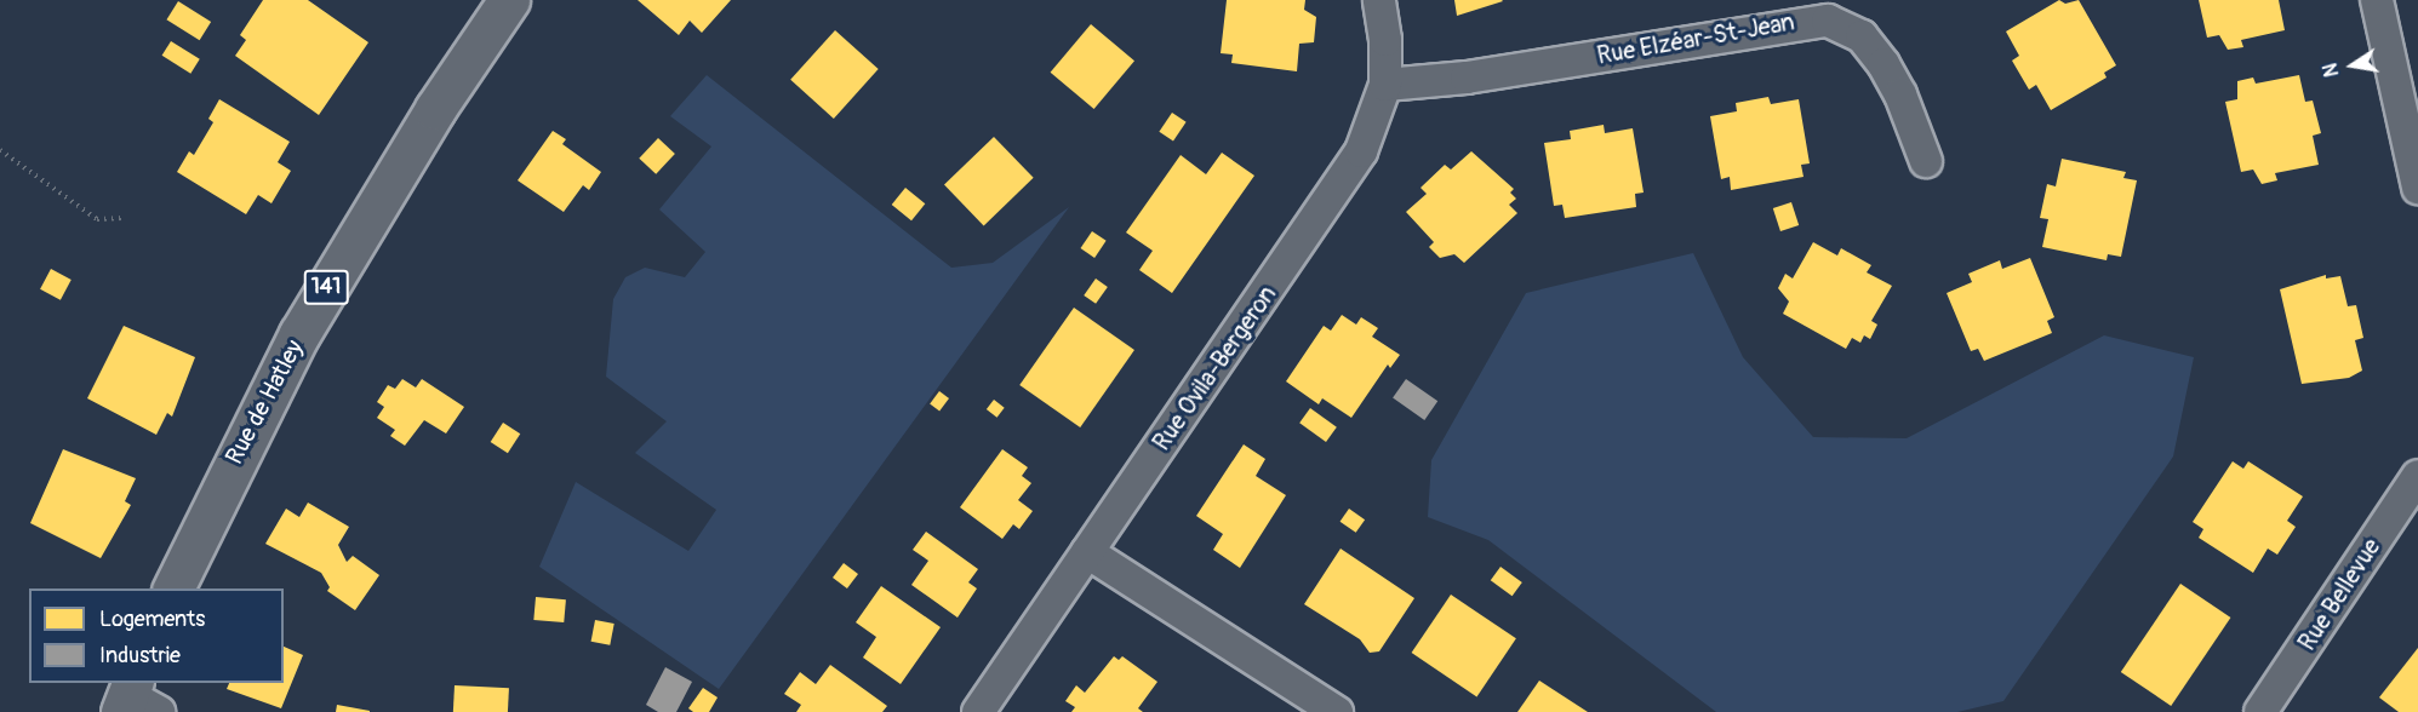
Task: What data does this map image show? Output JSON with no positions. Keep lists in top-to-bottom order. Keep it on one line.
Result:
{"streets":{"main road":["141","Rue de Hatley"],"street":["Rue Elzéar-St-Jean","Rue Ovila-Bergeron","Rue Bellevue"]},"crossings":[["Rue Elzéar-St-Jean","Rue Ovila-Bergeron"]],"legend":["Logements","Industrie"],"north":"left"}
